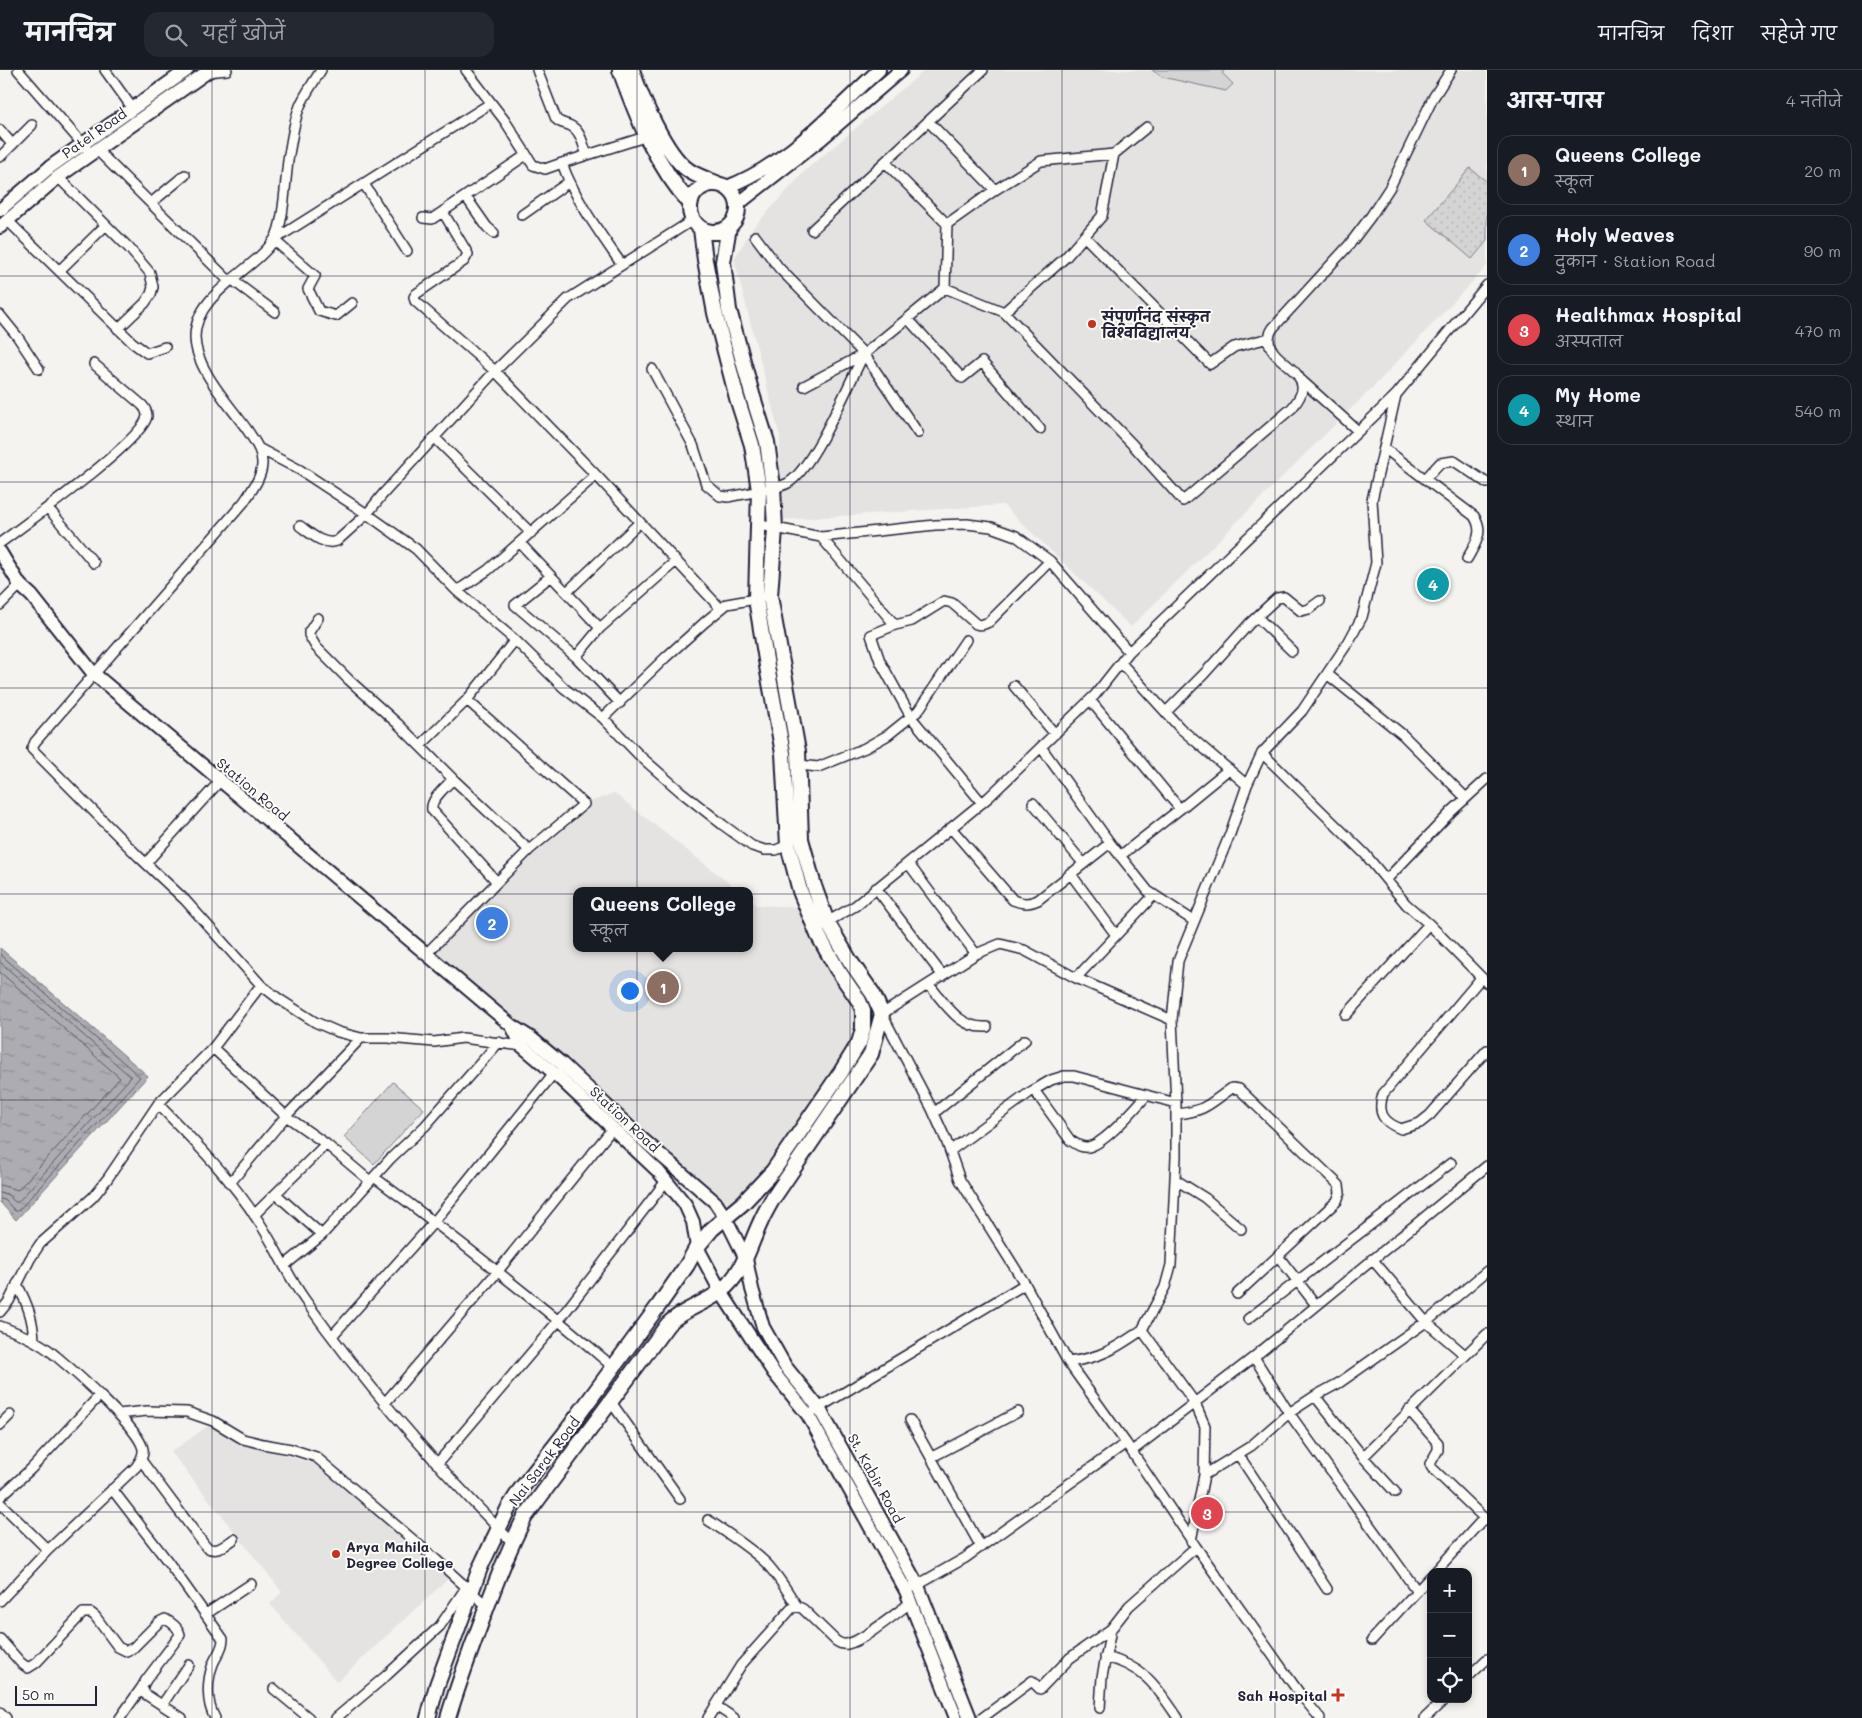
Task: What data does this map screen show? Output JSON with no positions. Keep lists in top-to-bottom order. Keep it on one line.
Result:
{"streets":{"main road":["Nai Sarak Road"],"street":["Patel Road","Station Road","St. Kabir Road"]},"crossings":[["Station Road","Nai Sarak Road"],["Station Road","St. Kabir Road"],["Nai Sarak Road","St. Kabir Road"]],"places":{"other":["संपूर्णानंद संस्कृत विश्वविद्यालय","Arya Mahila Degree College"],"health":["Sah Hospital"]},"scale_bar":"50 m","page":{"header":"मानचित्र","search":"यहाँ खोजें","nav":["मानचित्र","दिशा","सहेजे गए"],"heading":["आस-पास","4 नतीजे"],"list":[{"mark":"1","name":"Queens College","note":"स्कूल","value":"20 m"},{"mark":"2","name":"Holy Weaves","note":"दुकान · Station Road","value":"90 m"},{"mark":"3","name":"Healthmax Hospital","note":"अस्पताल","value":"470 m"},{"mark":"4","name":"My Home","note":"स्थान","value":"540 m"}],"pins":["4","2","1","3"],"popup":["Queens College","स्कूल"],"map_buttons":["+","−"],"scale":"50 m"}}
